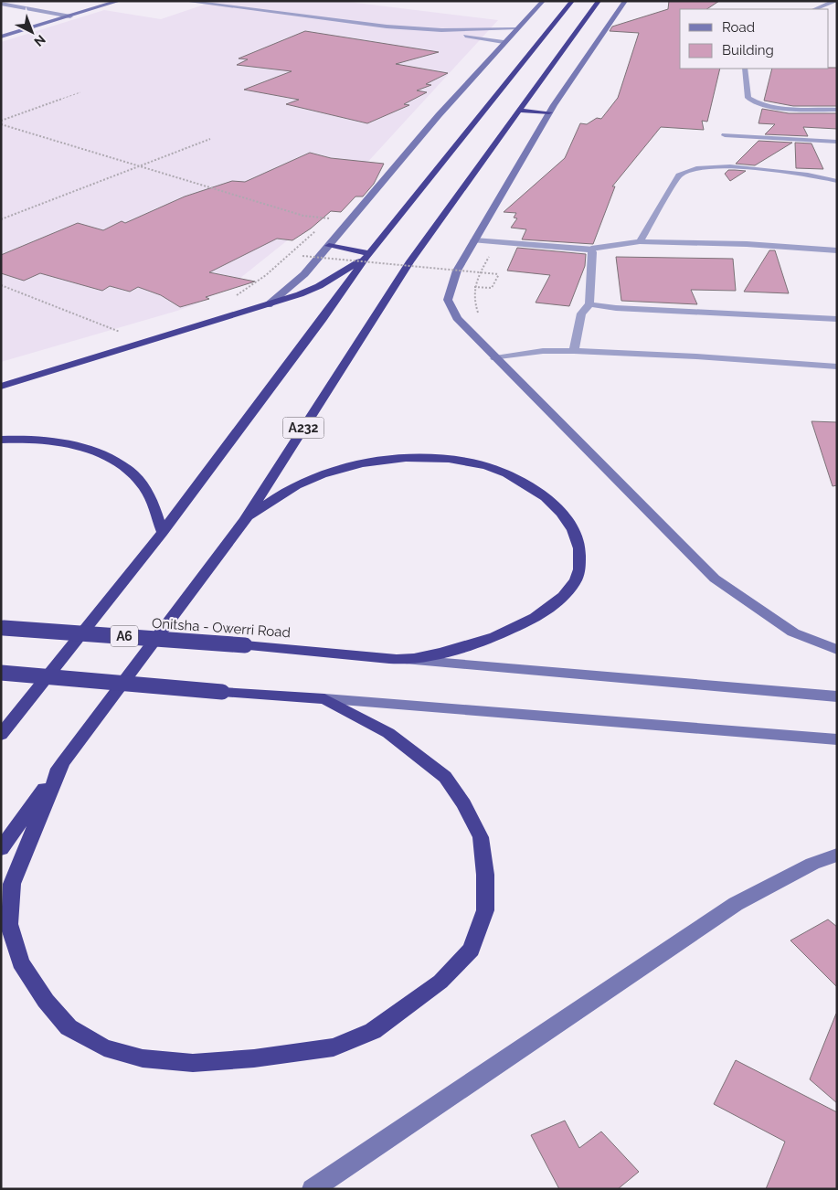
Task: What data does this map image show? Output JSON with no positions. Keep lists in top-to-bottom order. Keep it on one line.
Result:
{"streets":{"highway":["A232","Onitsha - Owerri Road","A6"]},"crossings":[["A232","Onitsha - Owerri Road"]],"legend":["Road","Building"],"north":"bottom right"}
